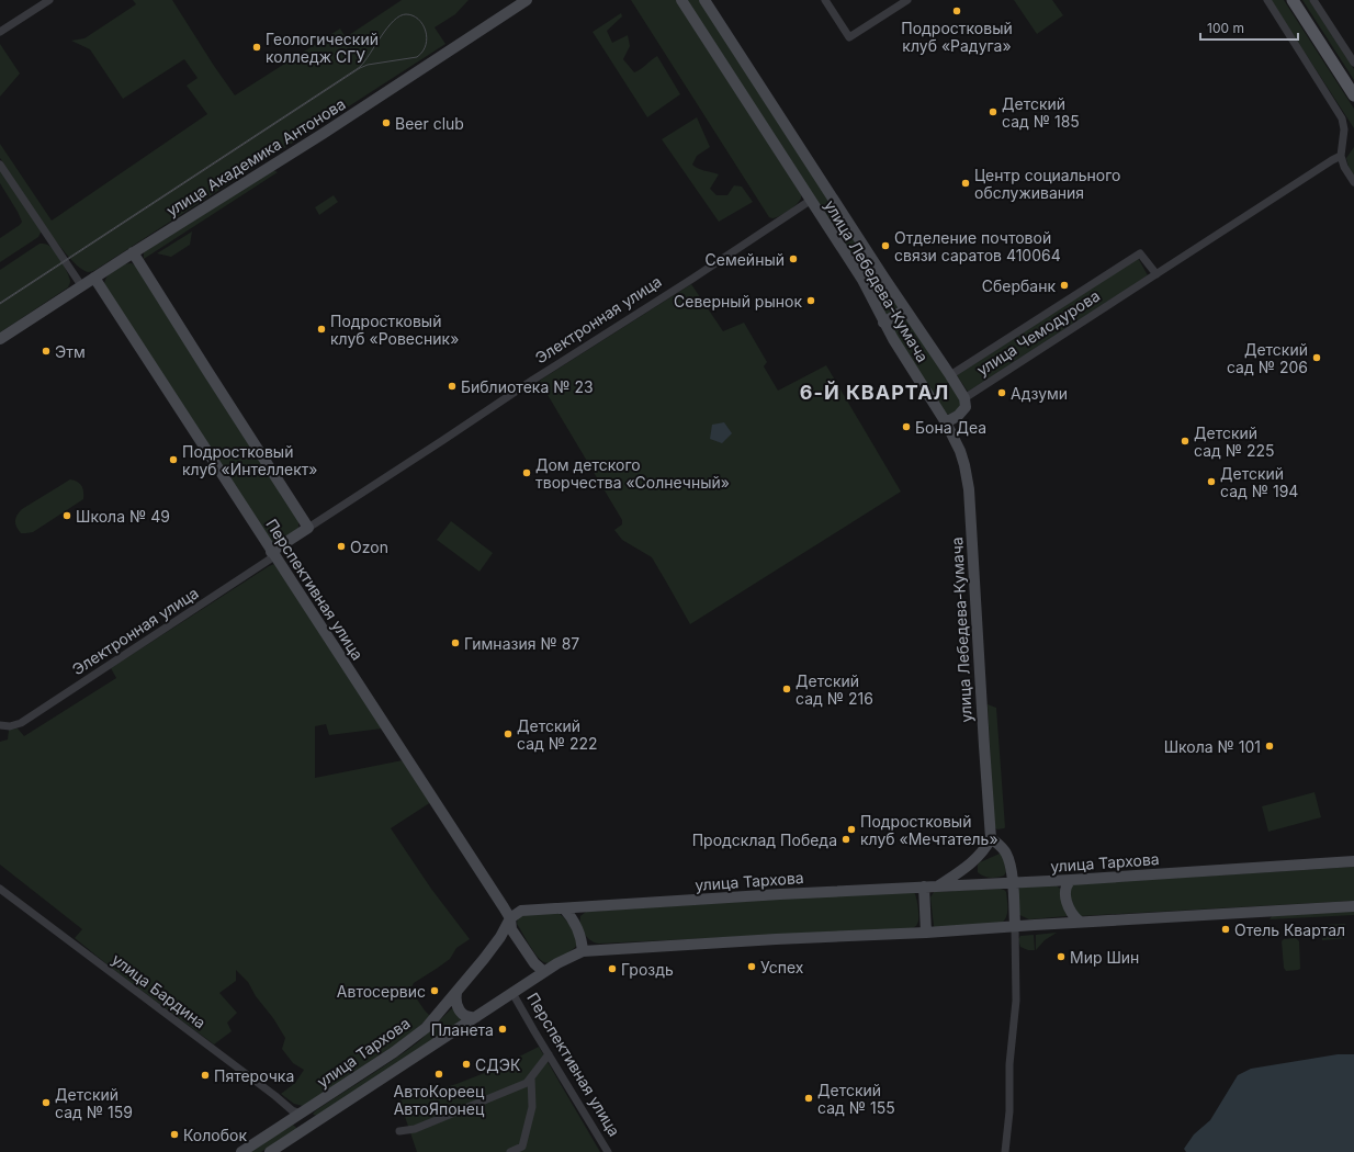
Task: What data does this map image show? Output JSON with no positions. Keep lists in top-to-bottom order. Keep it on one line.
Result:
{"streets":{"main road":["улица Академика Антонова","улица Лебедева-Кумача","Электронная улица","Перспективная улица","улица Тархова"],"street":["улица Чемодурова","улица Бардина"]},"crossings":[["улица Академика Антонова","Перспективная улица"],["улица Лебедева-Кумача","Электронная улица"],["улица Лебедева-Кумача","улица Чемодурова"],["Электронная улица","Перспективная улица"],["Перспективная улица","улица Тархова"],["улица Тархова","улица Бардина"]],"districts":["6-Й КВАРТАЛ"],"places":["Подростковый клуб «Радуга»","Геологический колледж СГУ","Детский сад № 185","Beer club","Центр социального обслуживания","Отделение почтовой связи саратов 410064","Семейный","Сбербанк","Северный рынок","Подростковый клуб «Ровесник»","Этм","Детский сад № 206","Библиотека № 23","Адзуми","Бона Деа","Детский сад № 225","Подростковый клуб «Интеллект»","Дом детского творчества «Солнечный»","Детский сад № 194","Школа № 49","Ozon","Гимназия № 87","Детский сад № 216","Детский сад № 222","Школа № 101","Подростковый клуб «Мечтатель»","Продсклад Победа","Отель Квартал","Мир Шин","Успех","Гроздь","Автосервис","Планета","СДЭК","АвтоКореец АвтоЯпонец","Пятерочка","Детский сад № 155","Детский сад № 159","Колобок"],"scale_bar":"100 m"}
